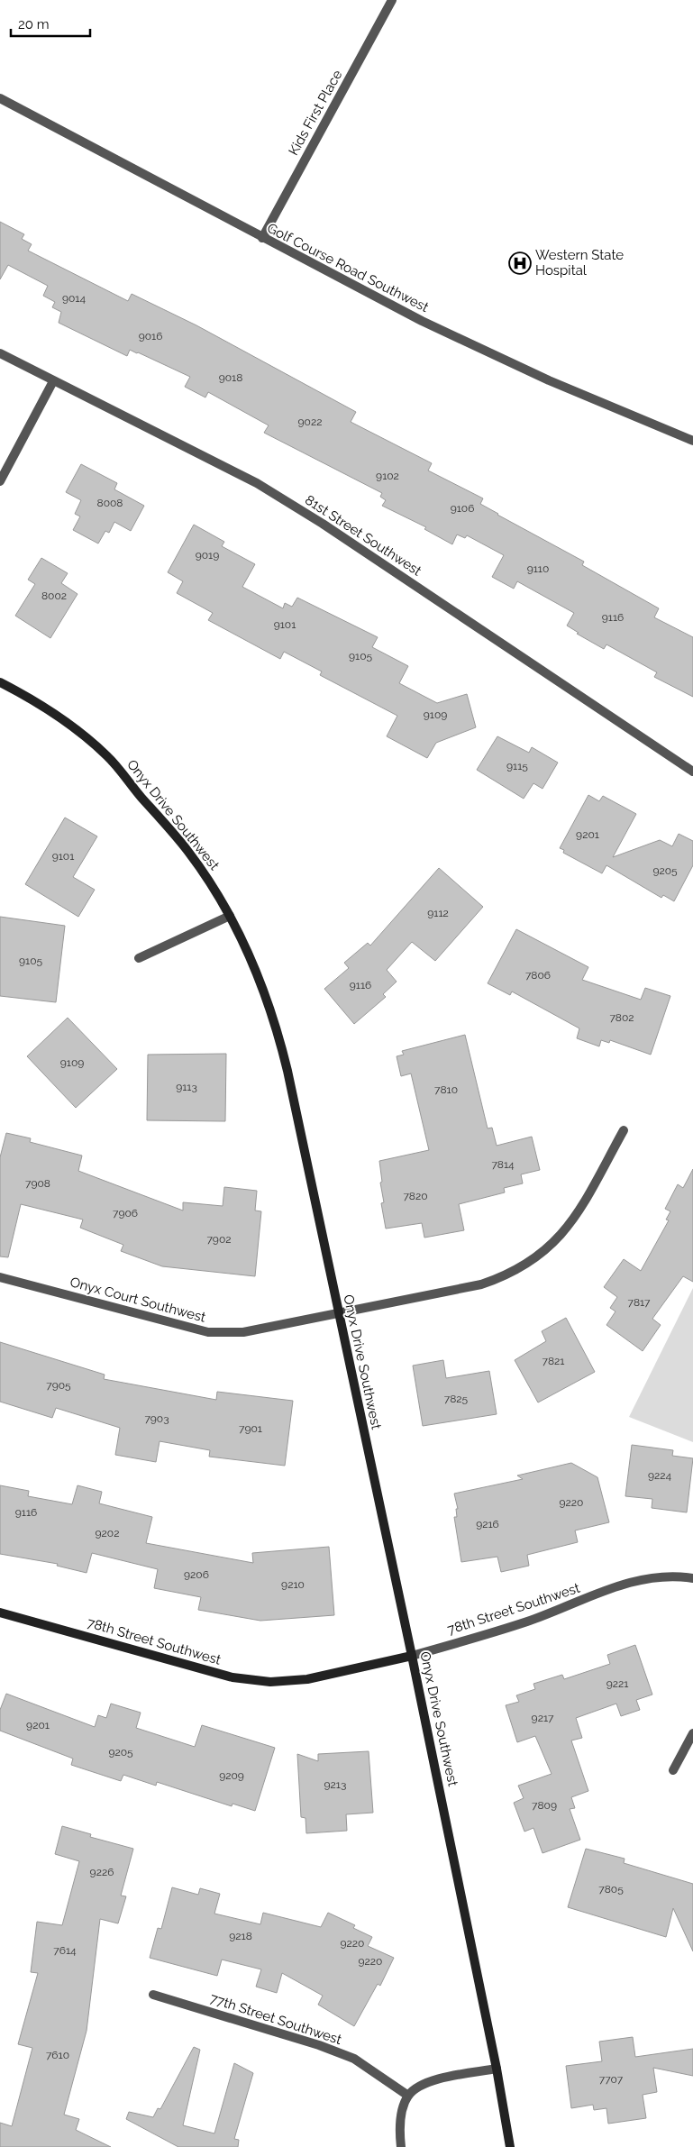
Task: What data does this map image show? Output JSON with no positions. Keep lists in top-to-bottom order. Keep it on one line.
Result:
{"streets":{"street":["Kids First Place","Golf Course Road Southwest","81st Street Southwest","Onyx Drive Southwest","Onyx Court Southwest","78th Street Southwest","77th Street Southwest"]},"crossings":[["Kids First Place","Golf Course Road Southwest"],["Onyx Drive Southwest","Onyx Court Southwest"],["Onyx Drive Southwest","78th Street Southwest"]],"places":{"hospital":["Western State Hospital"]},"house_numbers":["9014","9016","9018","9022","9102","8008","9106","9019","9110","8002","9116","9101","9105","9109","9115","9201","9101","9205","9112","9105","7806","9116","7802","9109","9113","7810","7814","7908","7820","7906","7902","7817","7821","7905","7825","7903","7901","9224","9220","9116","9216","9202","9206","9210","9221","9217","9201","9205","9209","9213","7809","9226","7805","9218","9220","7614","9220","7610","7707"],"scale_bar":"20 m"}
